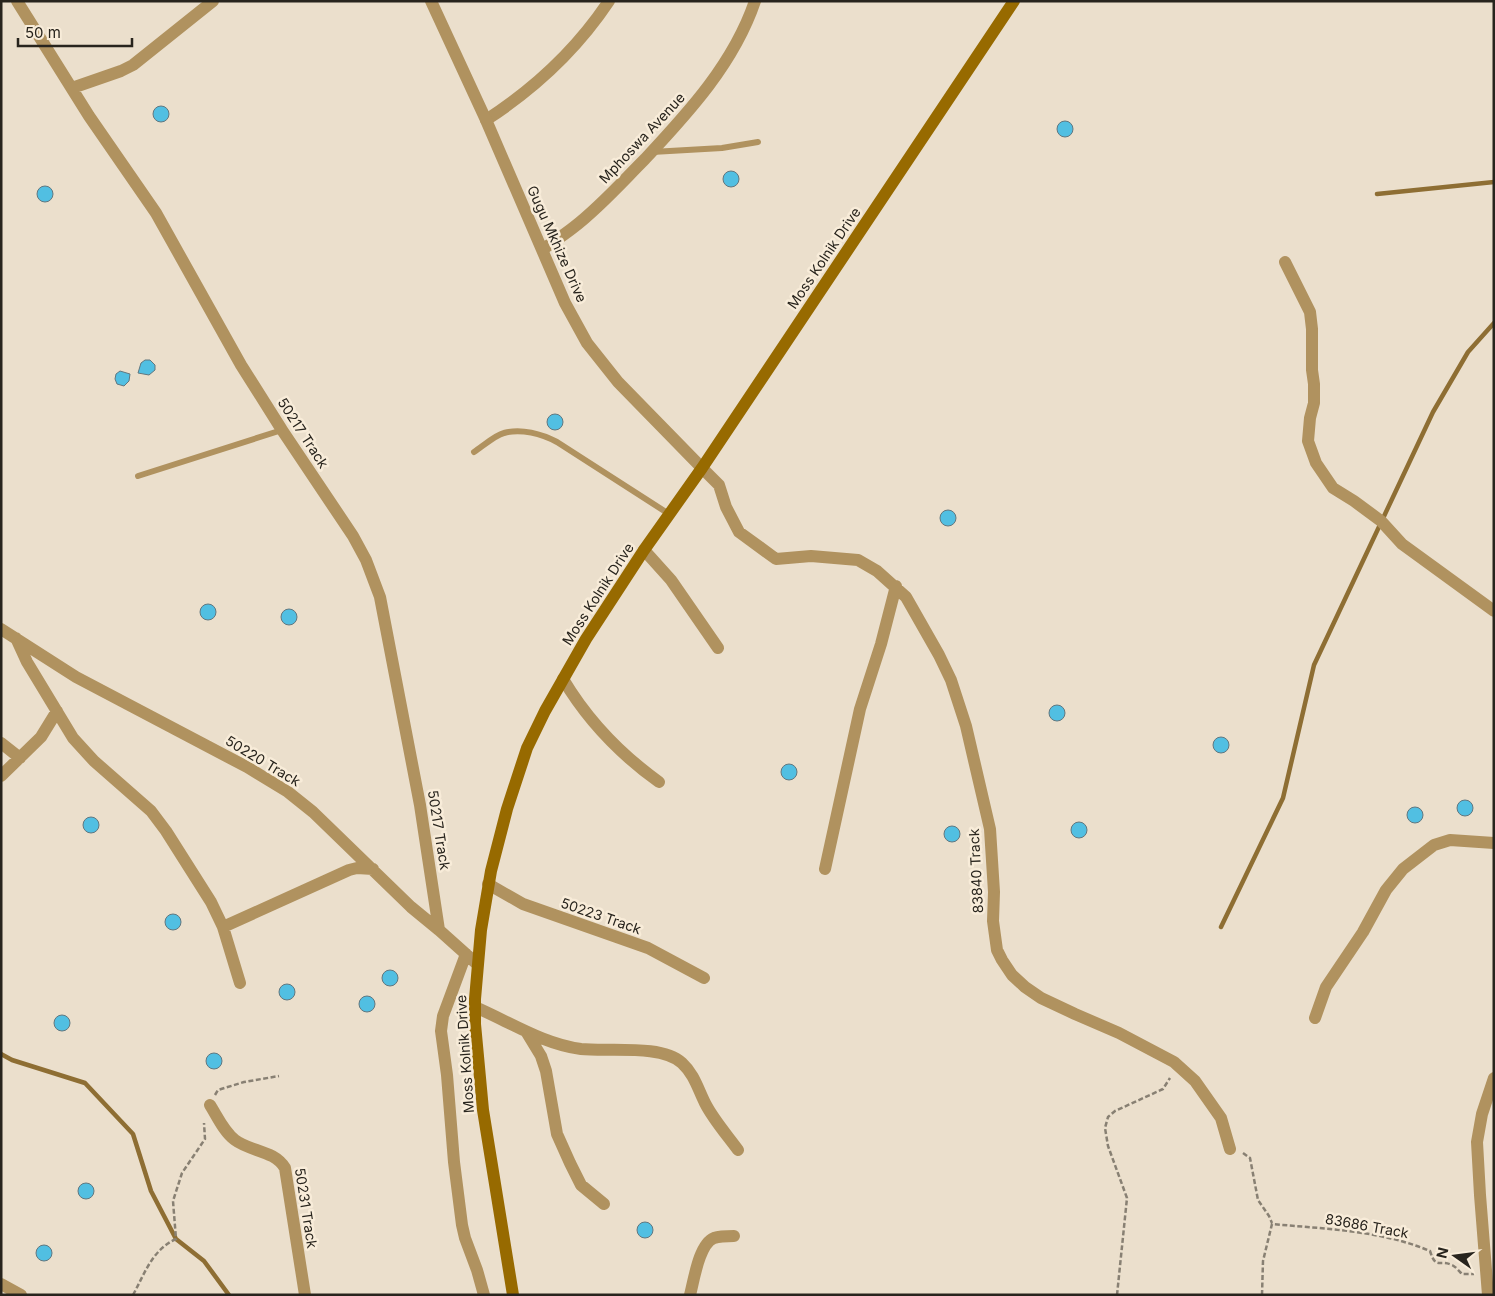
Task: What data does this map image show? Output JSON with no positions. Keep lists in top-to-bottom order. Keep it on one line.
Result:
{"streets":{"main road":["Moss Kolnik Drive"],"street":["Mphoswa Avenue","Gugu Mkhize Drive","50217 Track","50220 Track","83840 Track","50223 Track","50231 Track"],"path":["83686 Track"]},"crossings":[["Mphoswa Avenue","Gugu Mkhize Drive"],["Gugu Mkhize Drive","Moss Kolnik Drive"],["Gugu Mkhize Drive","83840 Track"],["Moss Kolnik Drive","50220 Track"],["Moss Kolnik Drive","83840 Track"],["Moss Kolnik Drive","50223 Track"],["50217 Track","50220 Track"]],"scale_bar":"50 m","north":"left"}
